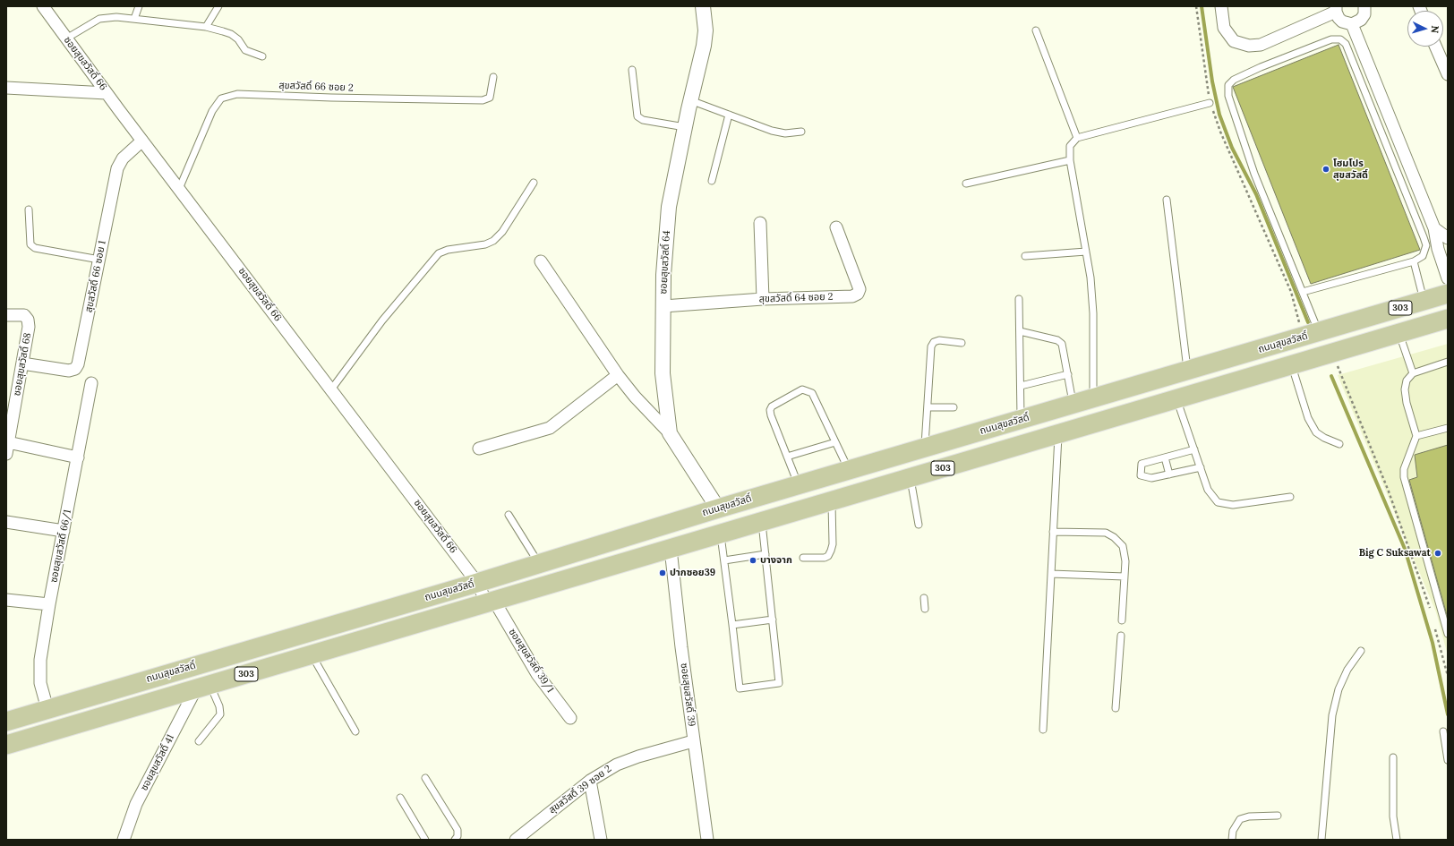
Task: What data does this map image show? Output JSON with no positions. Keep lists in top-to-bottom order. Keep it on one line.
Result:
{"streets":{"main road":["303","ถนนสุขสวัสดิ์"],"street":["ซอยสุขสวัสดิ์ 66","ซอยสุขสวัสดิ์ 64","สุขสวัสดิ์ 66 ซอย 1","สุขสวัสดิ์ 64 ซอย 2","ซอยสุขสวัสดิ์ 68","ซอยสุขสวัสดิ์ 66/1","ซอยสุขสวัสดิ์ 39/1","ซอยสุขสวัสดิ์ 39","ซอยสุขสวัสดิ์ 41","สุขสวัสดิ์ 39 ซอย 2"],"lane":["สุขสวัสดิ์ 66 ซอย 2"]},"crossings":[["ซอยสุขสวัสดิ์ 66","สุขสวัสดิ์ 66 ซอย 2"],["ซอยสุขสวัสดิ์ 66","สุขสวัสดิ์ 66 ซอย 1"],["ซอยสุขสวัสดิ์ 66","303"],["ซอยสุขสวัสดิ์ 66","ถนนสุขสวัสดิ์"],["ซอยสุขสวัสดิ์ 66","ซอยสุขสวัสดิ์ 39/1"],["ซอยสุขสวัสดิ์ 64","สุขสวัสดิ์ 64 ซอย 2"],["ซอยสุขสวัสดิ์ 64","ถนนสุขสวัสดิ์"],["สุขสวัสดิ์ 66 ซอย 1","ซอยสุขสวัสดิ์ 68"],["303","ซอยสุขสวัสดิ์ 39/1"],["303","ซอยสุขสวัสดิ์ 39"],["303","ซอยสุขสวัสดิ์ 41"],["ถนนสุขสวัสดิ์","ซอยสุขสวัสดิ์ 66/1"],["ซอยสุขสวัสดิ์ 39","สุขสวัสดิ์ 39 ซอย 2"]],"places":["โฮมโปร สุขสวัสดิ์","Big C Suksawat","บางจาก","ปากซอย39"],"north":"right"}
